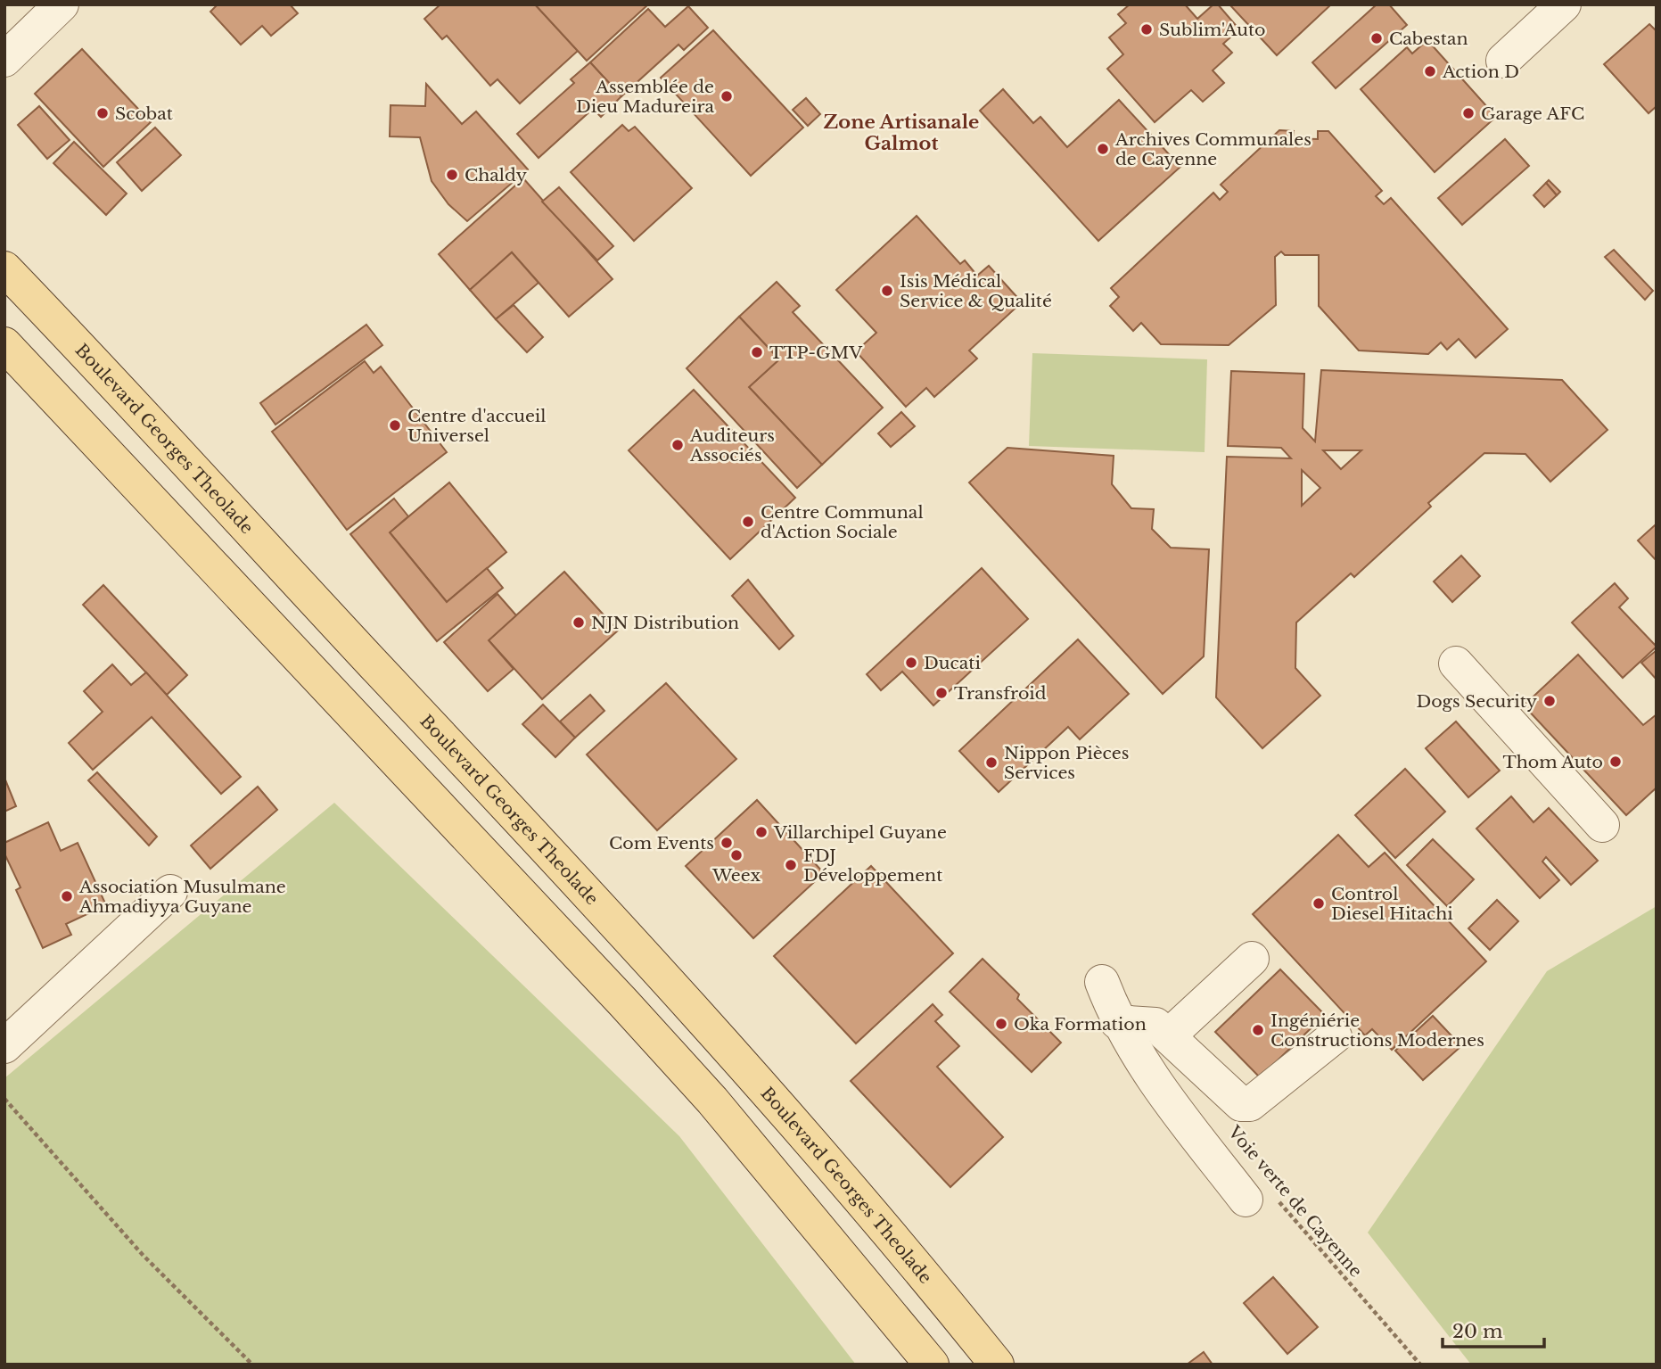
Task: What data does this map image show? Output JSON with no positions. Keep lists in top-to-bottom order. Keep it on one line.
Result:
{"streets":{"main road":["Boulevard Georges Theolade"],"path":["Voie verte de Cayenne"]},"districts":["Zone Artisanale Galmot"],"places":["Sublim'Auto","Cabestan","Action D","Assemblée de Dieu Madureira","Scobat","Garage AFC","Archives Communales de Cayenne","Chaldy","Isis Médical Service & Qualité","TTP-GMV","Centre d'accueil Universel","Auditeurs Associés","Centre Communal d'Action Sociale","NJN Distribution","Ducati","Transfroid","Dogs Security","Thom Auto","Nippon Pièces Services","Villarchipel Guyane","Com Events","Weex","FDJ Développement","Association Musulmane Ahmadiyya Guyane","Control Diesel Hitachi","Oka Formation","Ingéniérie Constructions Modernes"],"scale_bar":"20 m"}
